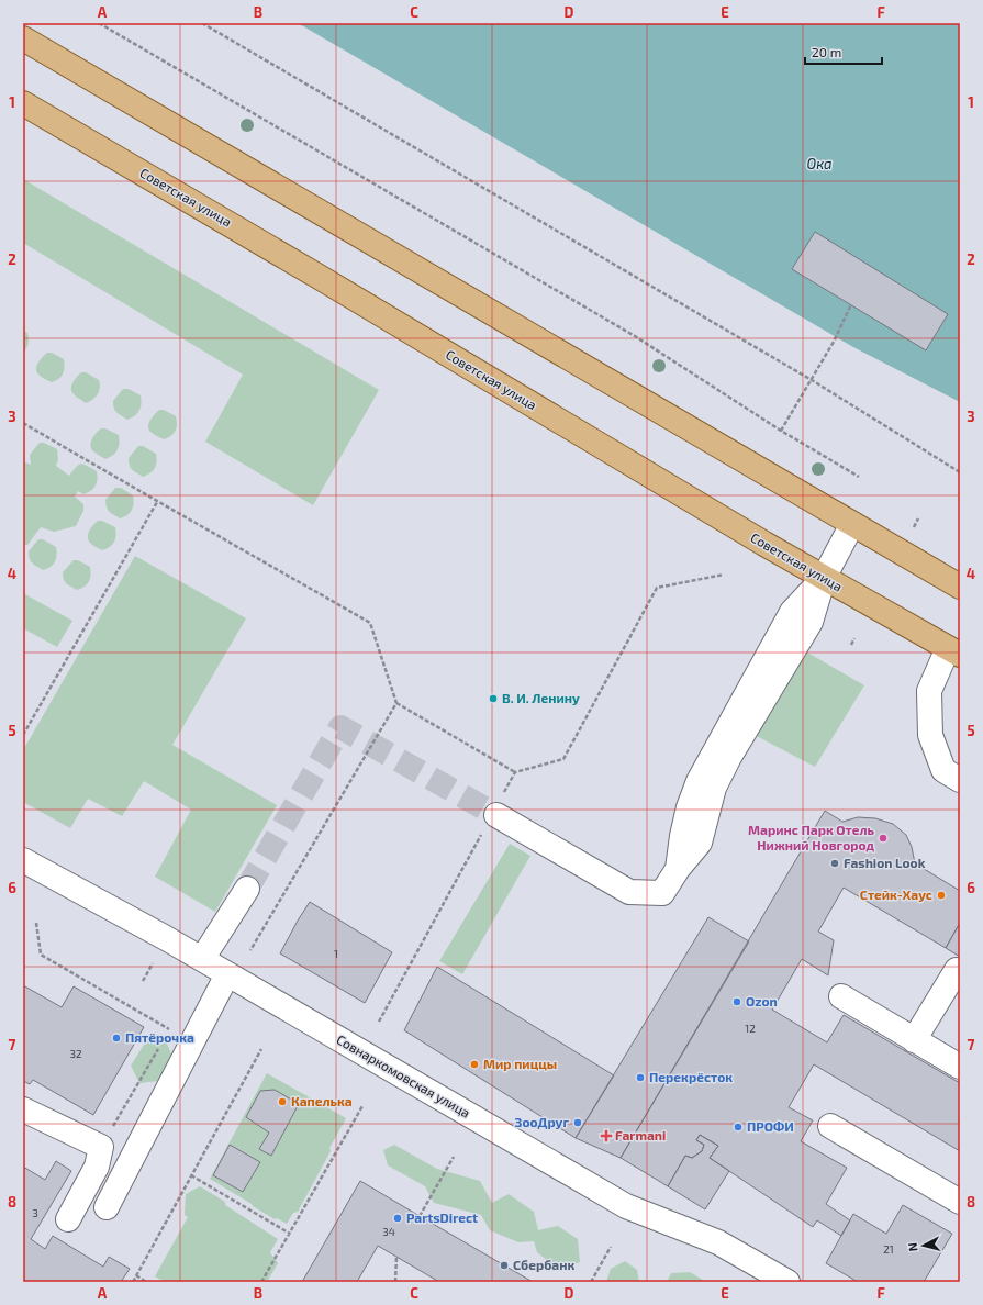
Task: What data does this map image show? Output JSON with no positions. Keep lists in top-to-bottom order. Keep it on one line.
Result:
{"streets":{"main road":["Советская улица"],"street":["Совнаркомовская улица"]},"water":["Ока"],"places":{"other":["В. И. Ленину","Маринс Парк Отель Нижний Новгород","Fashion Look","Стейк-Хаус","Ozon","Пятёрочка","Мир пиццы","Перекрёсток","Капелька","ЗооДруг","ПРОФИ","PartsDirect","Сбербанк"],"health":["Farmani"]},"house_numbers":["1","12","32","3","34","21"],"scale_bar":"20 m","north":"left","grid":{"columns":["A","B","C","D","E","F"],"rows":["1","2","3","4","5","6","7","8"]}}
